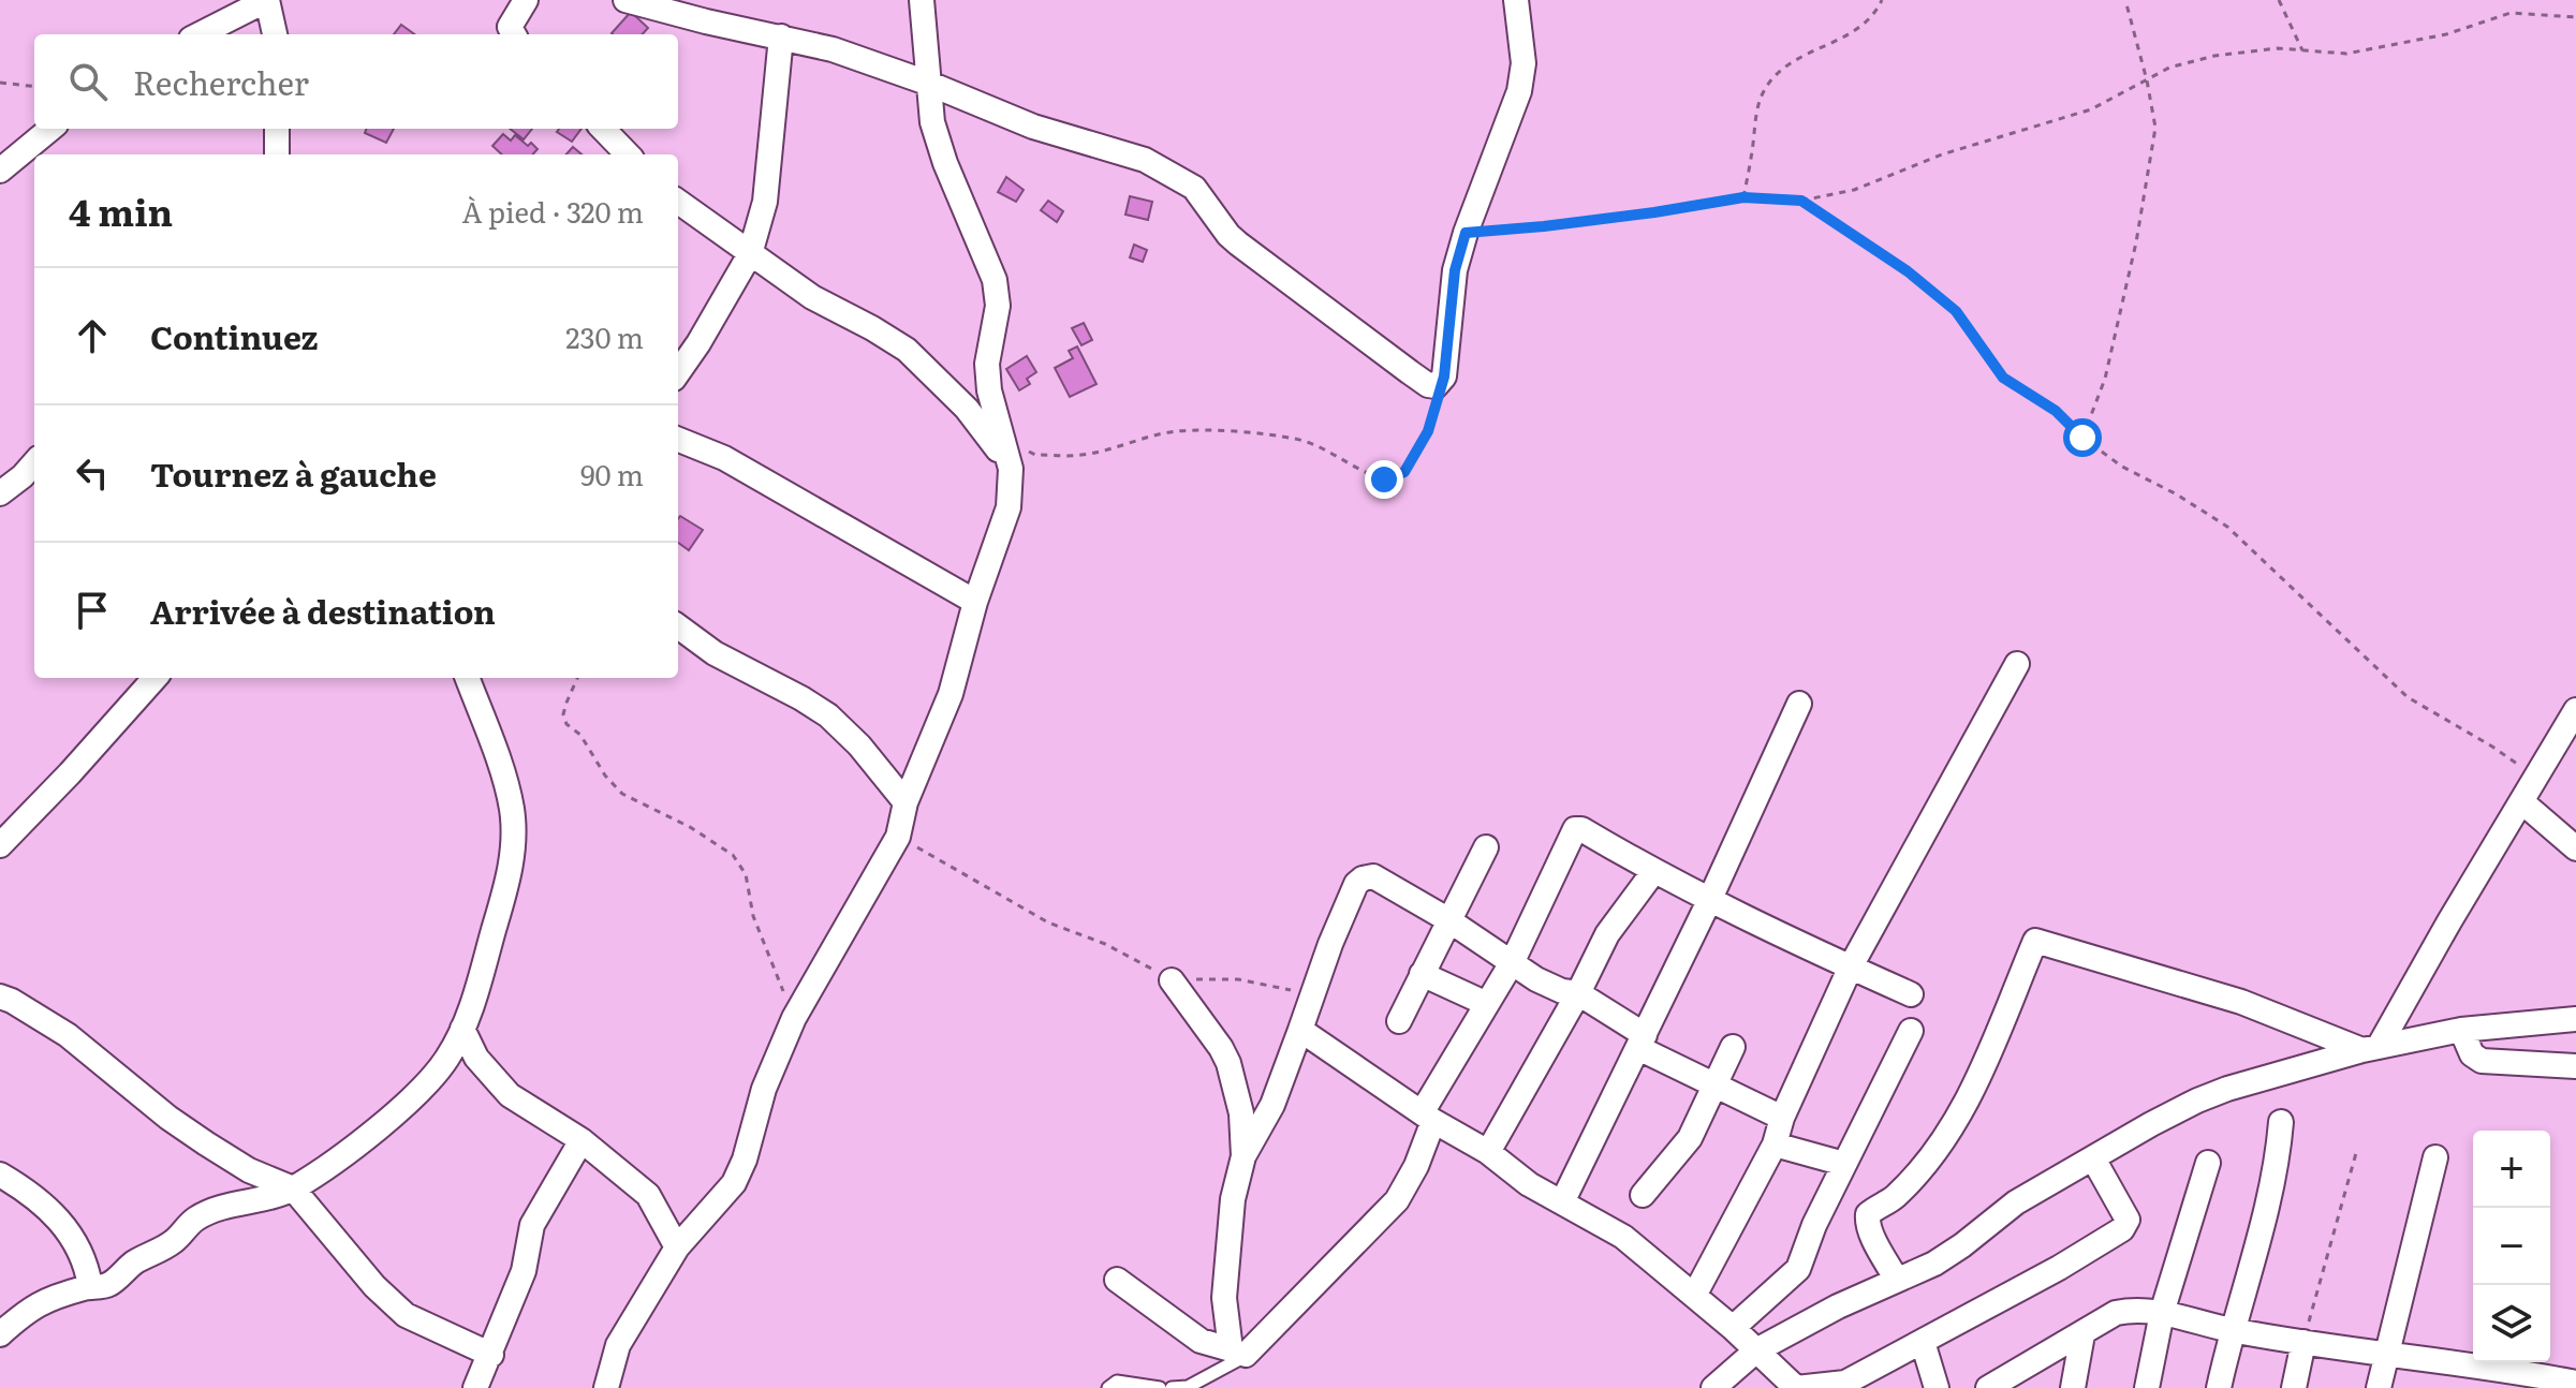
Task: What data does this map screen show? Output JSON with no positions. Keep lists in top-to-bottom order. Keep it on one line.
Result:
{"page":{"search":"Rechercher","heading":["4 min","À pied · 320 m"],"list":[["Continuez","230 m"],["Tournez à gauche","90 m"],"Arrivée à destination"],"map_buttons":["+","−"]}}
